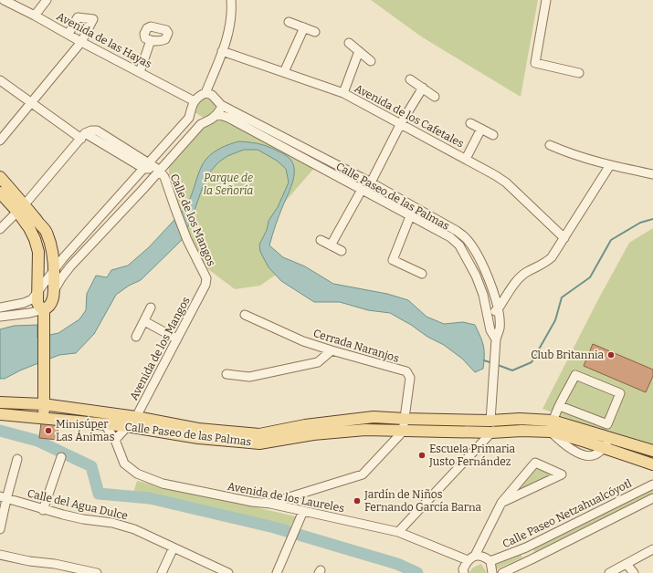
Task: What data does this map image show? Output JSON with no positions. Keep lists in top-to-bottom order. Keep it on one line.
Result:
{"streets":{"main road":["Calle Paseo de las Palmas"],"street":["Avenida de las Hayas","Avenida de los Cafetales","Calle de los Mangos","Cerrada Naranjos","Avenida de los Mangos","Avenida de los Laureles","Calle del Agua Dulce","Calle Paseo Netzahualcóyotl"]},"crossings":[["Calle Paseo de las Palmas","Cerrada Naranjos"],["Calle Paseo de las Palmas","Avenida de los Mangos"],["Calle Paseo de las Palmas","Avenida de los Laureles"],["Calle de los Mangos","Avenida de los Mangos"],["Avenida de los Laureles","Calle Paseo Netzahualcóyotl"]],"parks":["Parque de la Señoría"],"places":["Club Britannia","Minisúper Las Ánimas","Escuela Primaria Justo Fernández","Jardín de Niños Fernando García Barna"]}
